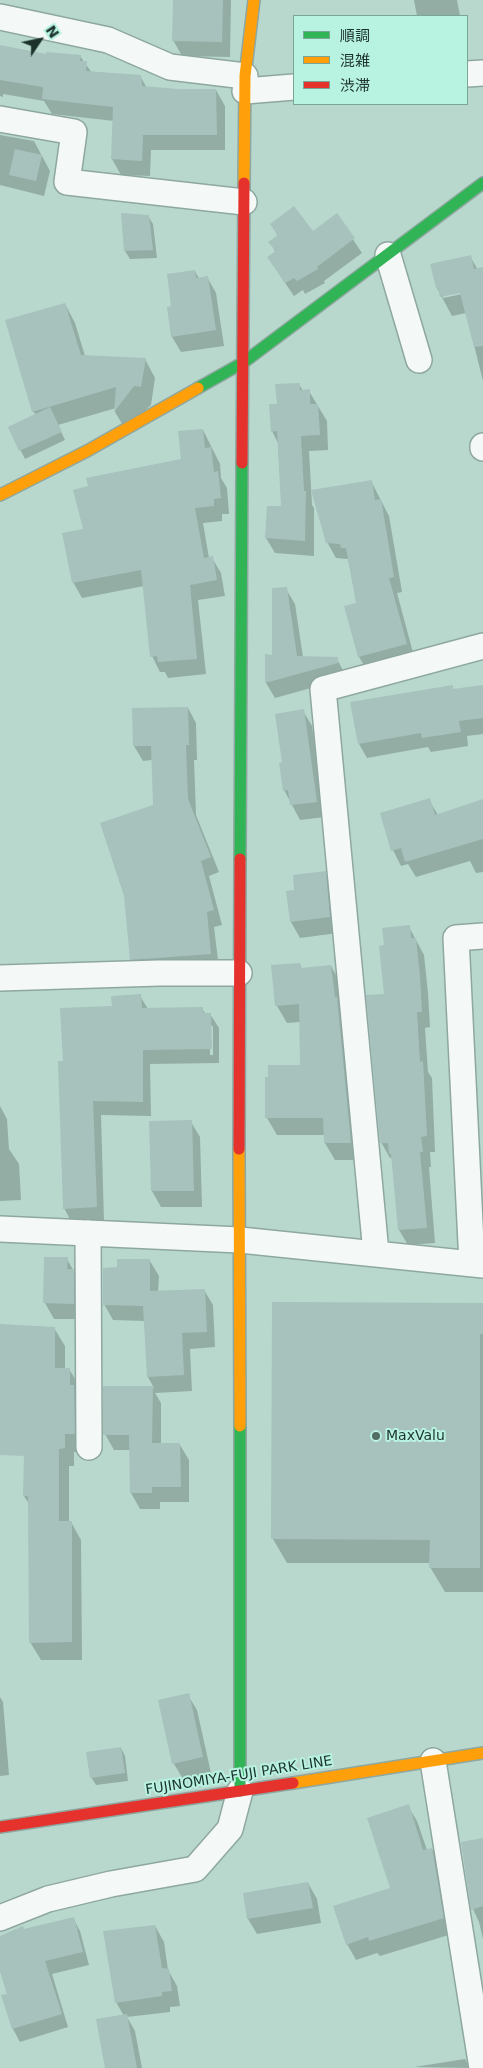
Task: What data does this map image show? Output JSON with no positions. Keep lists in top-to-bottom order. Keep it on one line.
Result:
{"streets":{"street":["FUJINOMIYA-FUJI PARK LINE"]},"places":["MaxValu"],"legend":["順調","混雑","渋滞"],"north":"top right"}
